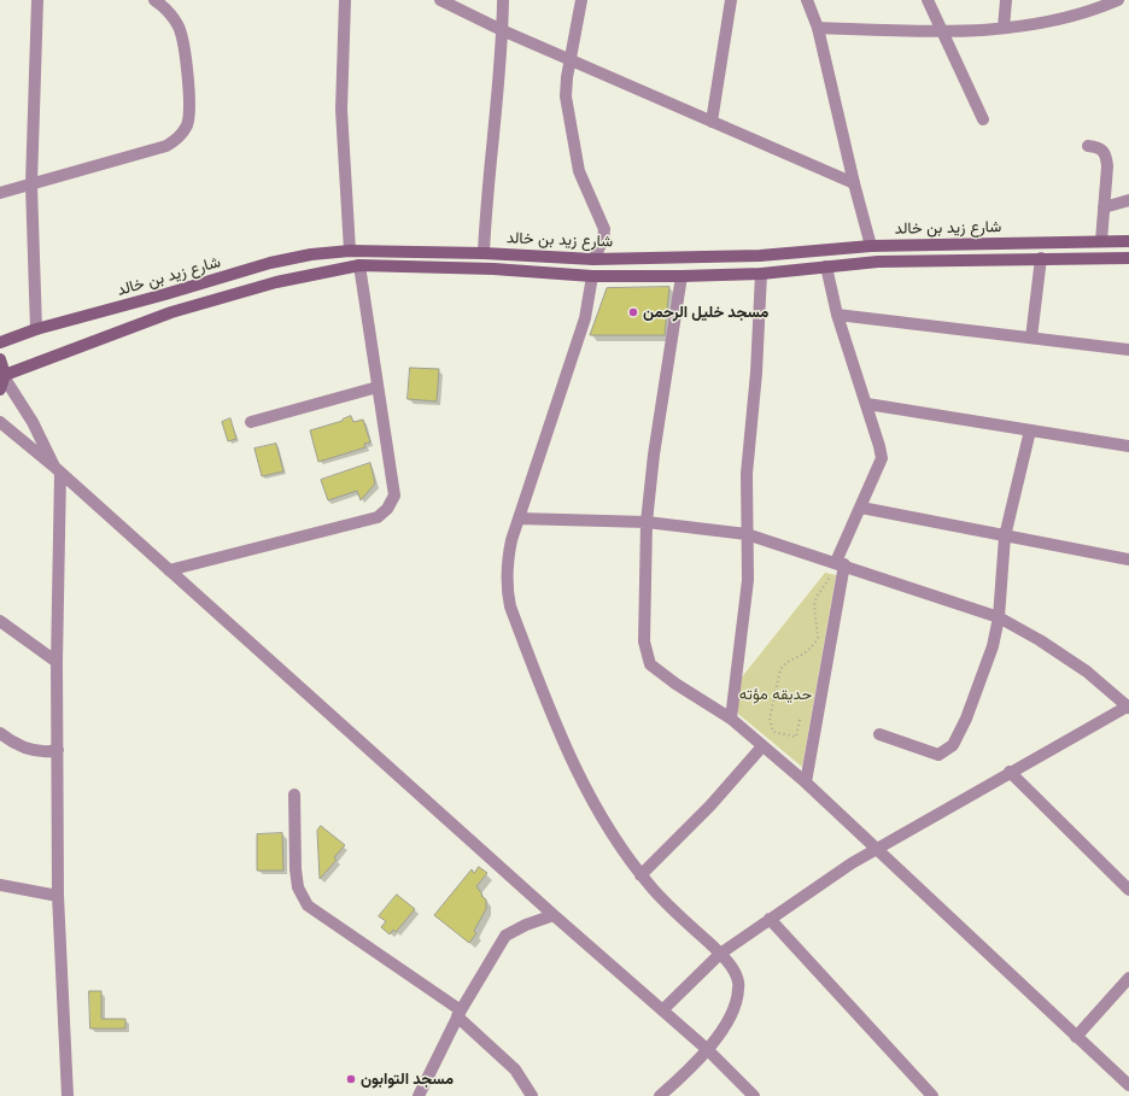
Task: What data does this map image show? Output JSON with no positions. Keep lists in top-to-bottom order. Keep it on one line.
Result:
{"streets":{"main road":["شارع زيد بن خالد"]},"parks":["حديقه مؤته"],"places":["مسجد خليل الرحمن","مسجد التوابون"]}
